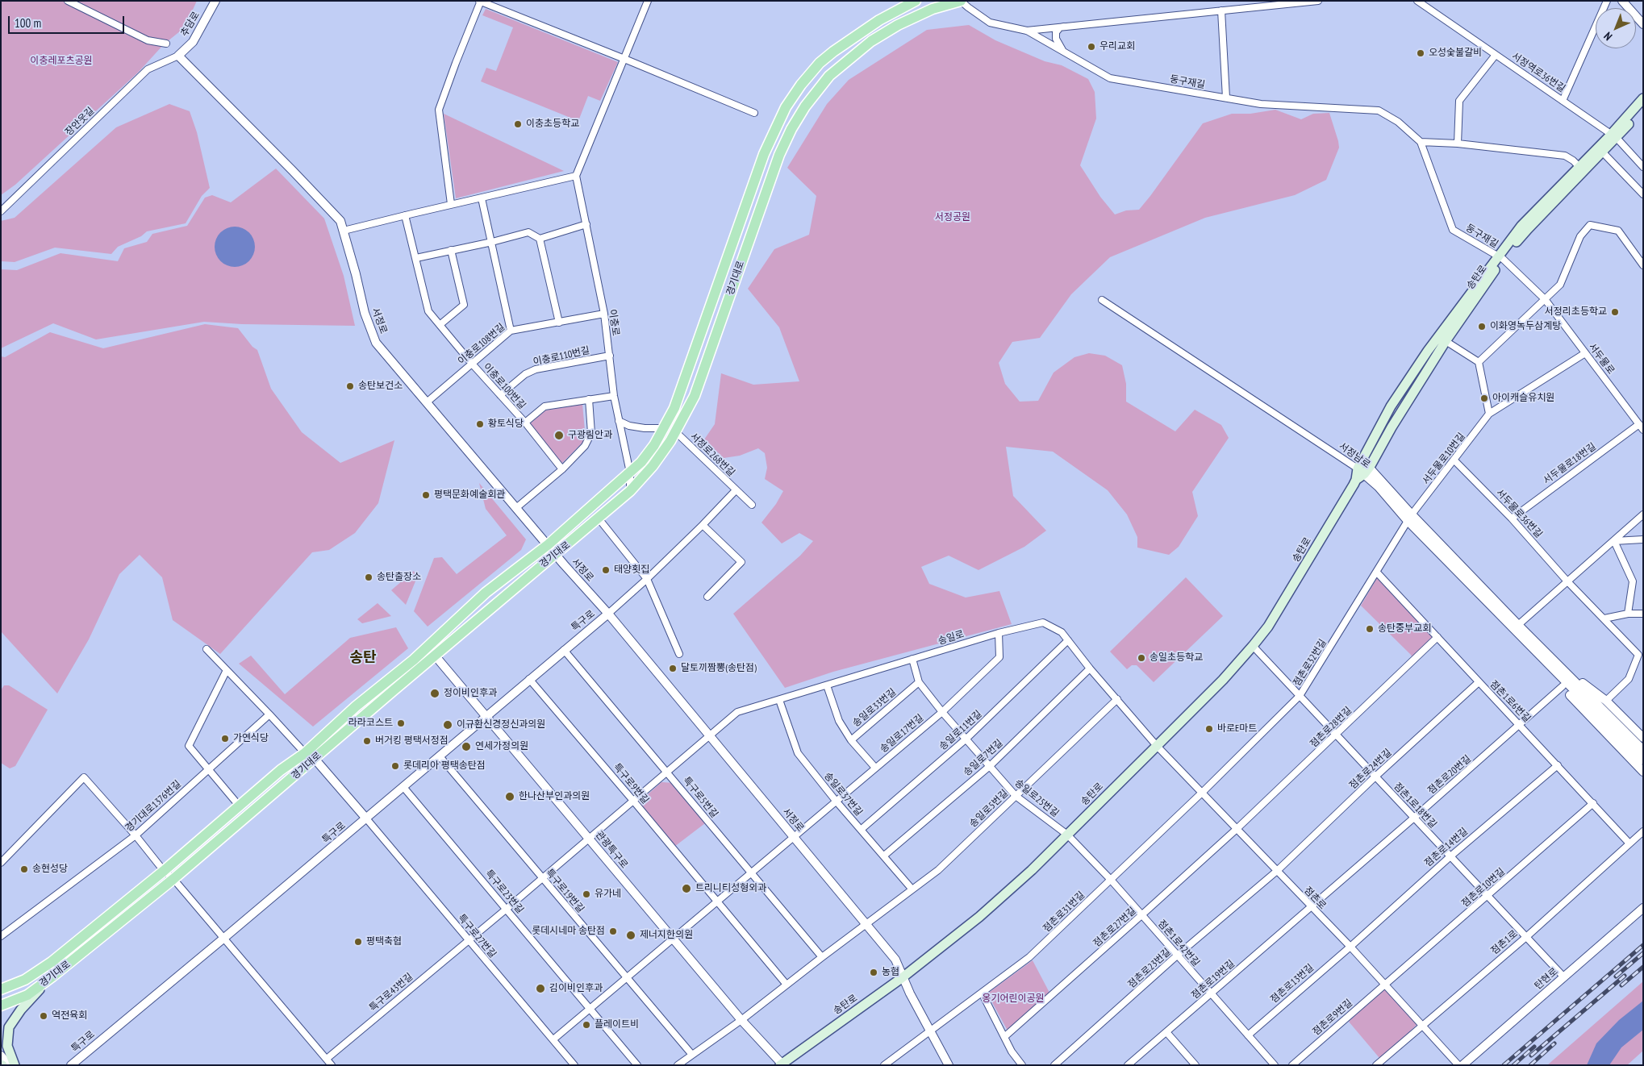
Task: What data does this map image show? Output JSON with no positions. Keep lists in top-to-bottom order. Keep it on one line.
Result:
{"streets":{"main road":["송탄로","경기대로"],"street":["추담로","서정역로36번길","둥구재길","장안웃길","서정로","이충로","이충로108번길","이충로110번길","서두물로","이충로100번길","서정로268번길","서정남로","서두물로10번길","서두물로18번길","서두물로36번길","특구로","송일로","점촌로32번길","점촌1로6번길","송일로33번길","점촌로28번길","송일로11번길","송일로17번길","송일로7번길","점촌로24번길","점촌로20번길","특구로9번길","송일로37번길","특구로5번길","송일로25번길","점촌1로18번길","경기대로1376번길","송일로5번길","점촌로14번길","관광특구로","점촌로10번길","특구로19번길","특구로23번길","점촌로","점촌로31번길","점촌로27번길","특구로27번길","점촌1로","점촌1로42번길","점촌로23번길","탄현로","점촌로19번길","점촌로13번길","특구로43번길","점촌로9번길"]},"crossings":[["추담로","장안웃길"],["추담로","서정로"],["서정역로36번길","송탄로"],["둥구재길","송탄로"],["둥구재길","경기대로"],["둥구재길","서두물로"],["장안웃길","서정로"],["송탄로","서정로"],["송탄로","서두물로"],["송탄로","서정남로"],["송탄로","송일로"],["송탄로","송일로25번길"],["송탄로","점촌1로18번길"],["송탄로","관광특구로"],["송탄로","점촌로"],["송탄로","점촌1로42번길"],["경기대로","서정로"],["경기대로","이충로"],["경기대로","서정로268번길"],["경기대로","관광특구로"],["서정로","이충로108번길"],["서정로","서정로268번길"],["서정로","특구로"],["서정로","송일로"],["서정로","송일로17번길"],["서정로","송일로5번길"],["서정로","점촌로31번길"],["이충로","이충로108번길"],["이충로","이충로110번길"],["이충로","이충로100번길"],["이충로108번길","이충로100번길"],["이충로110번길","이충로100번길"],["서두물로","서두물로10번길"],["서두물로","서두물로18번길"],["서정로268번길","특구로"],["서정남로","서두물로10번길"],["서정남로","점촌로32번길"],["서두물로10번길","서두물로36번길"],["서두물로10번길","점촌로32번길"],["서두물로18번길","서두물로36번길"],["특구로","특구로9번길"],["특구로","특구로5번길"],["특구로","관광특구로"],["특구로","특구로19번길"],["특구로","특구로23번길"],["특구로","특구로27번길"],["송일로","송일로33번길"],["송일로","송일로11번길"],["송일로","송일로17번길"],["송일로","송일로7번길"],["송일로","특구로9번길"],["송일로","송일로37번길"],["송일로","특구로5번길"],["송일로","송일로25번길"],["송일로","송일로5번길"],["송일로","관광특구로"],["송일로","점촌로"],["송일로","특구로43번길"],["점촌로32번길","점촌1로6번길"],["점촌로32번길","점촌1로18번길"],["점촌로32번길","점촌로"],["점촌로32번길","점촌로31번길"],["점촌1로6번길","점촌로28번길"],["점촌1로6번길","점촌로24번길"],["점촌1로6번길","점촌로20번길"],["점촌1로6번길","점촌로14번길"],["점촌1로6번길","점촌로10번길"],["점촌1로6번길","점촌1로"],["송일로33번길","송일로25번길"],["점촌로28번길","점촌1로18번길"],["점촌로28번길","점촌로"],["점촌로28번길","점촌로27번길"],["송일로11번길","송일로37번길"],["송일로11번길","송일로25번길"],["송일로17번길","송일로37번길"],["송일로17번길","특구로5번길"],["송일로17번길","송일로25번길"],["송일로7번길","송일로37번길"],["송일로7번길","송일로25번길"],["점촌로24번길","점촌1로18번길"],["점촌로24번길","점촌로"],["점촌로24번길","점촌로23번길"],["점촌로20번길","점촌1로18번길"],["점촌로20번길","점촌로"],["점촌로20번길","점촌로19번길"],["송일로37번길","송일로5번길"],["송일로25번길","송일로5번길"],["송일로25번길","점촌1로42번길"],["점촌1로18번길","점촌로14번길"],["점촌1로18번길","점촌로10번길"],["점촌1로18번길","점촌1로"],["점촌1로18번길","탄현로"],["점촌로14번길","점촌로"],["점촌로14번길","점촌로13번길"],["관광특구로","특구로43번길"],["점촌로10번길","점촌로"],["점촌로10번길","점촌로9번길"],["특구로19번길","특구로43번길"],["특구로23번길","특구로43번길"],["점촌로","점촌로31번길"],["점촌로","점촌로27번길"],["점촌로","점촌1로"],["점촌로","점촌로23번길"],["점촌로","점촌로19번길"],["점촌로","점촌로13번길"],["점촌로","점촌로9번길"],["점촌로31번길","점촌1로42번길"],["점촌로27번길","점촌1로42번길"],["특구로27번길","특구로43번길"],["점촌1로42번길","점촌로23번길"],["점촌1로42번길","점촌로19번길"],["점촌1로42번길","점촌로13번길"]],"districts":["송탄"],"parks":["이충레포츠공원","서정공원","옹기어린이공원"],"places":["우리교회","오성숯불갈비","이충초등학교","서정리초등학교","이화영녹두삼계탕","송탄보건소","아이캐슬유치원","황토식당","구광림안과","평택문화예술회관","태양횟집","송탄출장소","송탄중부교회","송일초등학교","달토끼짬뽕(송탄점)","정이비인후과","라라코스트","이규환신경정신과의원","바로E마트","가연식당","버거킹 평택서정점","연세가정의원","롯데리아 평택송탄점","한나산부인과의원","송현성당","트리니티성형외과","유가네","롯데시네마 송탄점","제너지한의원","평택축협","농협","김이비인후과","역전육회","플레이트비"],"scale_bar":"100 m","north":"bottom left"}
